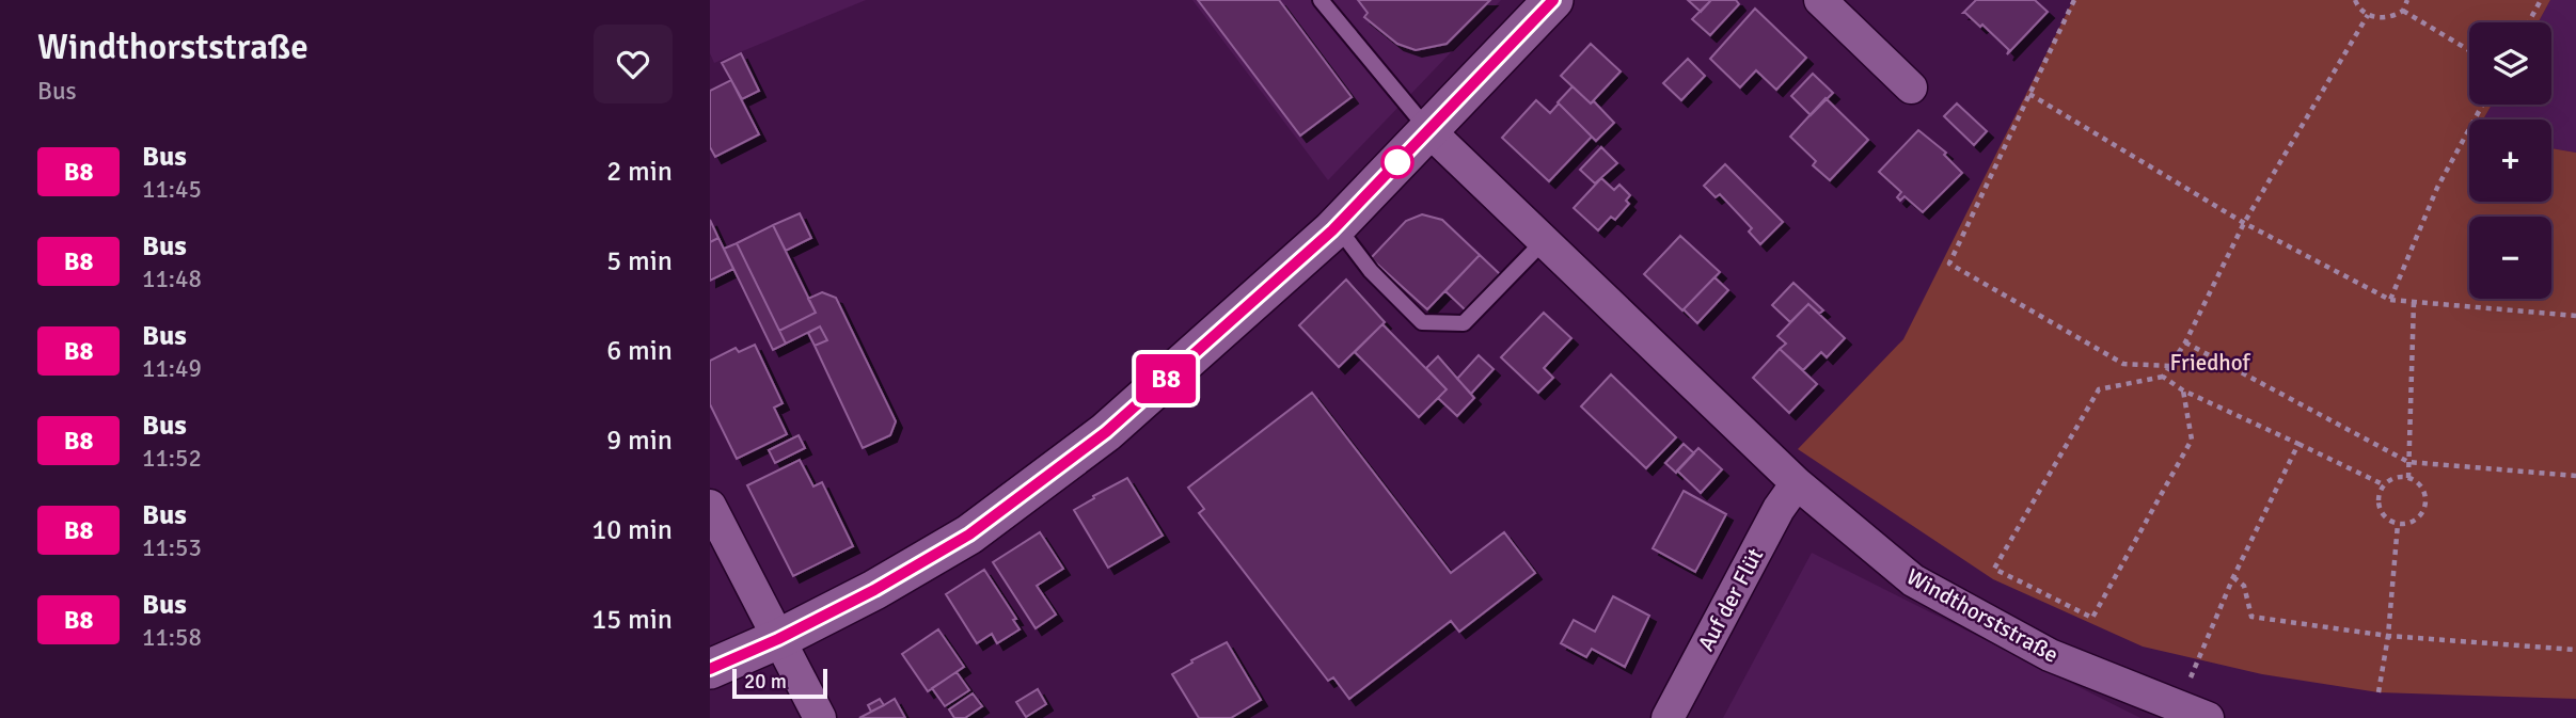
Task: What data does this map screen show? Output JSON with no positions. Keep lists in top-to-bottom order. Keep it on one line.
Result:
{"streets":{"street":["Auf der Flüt","Windthorststraße"]},"crossings":[["Auf der Flüt","Windthorststraße"]],"parks":["Friedhof"],"lines":["bus line B8"],"scale_bar":"20 m","page":{"heading":["Windthorststraße","Bus"],"on_map":"B8","map_buttons":["+","−"],"list":[{"mark":"B8","name":"Bus","note":"11:45","value":"2 min"},{"mark":"B8","name":"Bus","note":"11:48","value":"5 min"},{"mark":"B8","name":"Bus","note":"11:49","value":"6 min"},{"mark":"B8","name":"Bus","note":"11:52","value":"9 min"},{"mark":"B8","name":"Bus","note":"11:53","value":"10 min"},{"mark":"B8","name":"Bus","note":"11:58","value":"15 min"}],"scale":"20 m"}}
